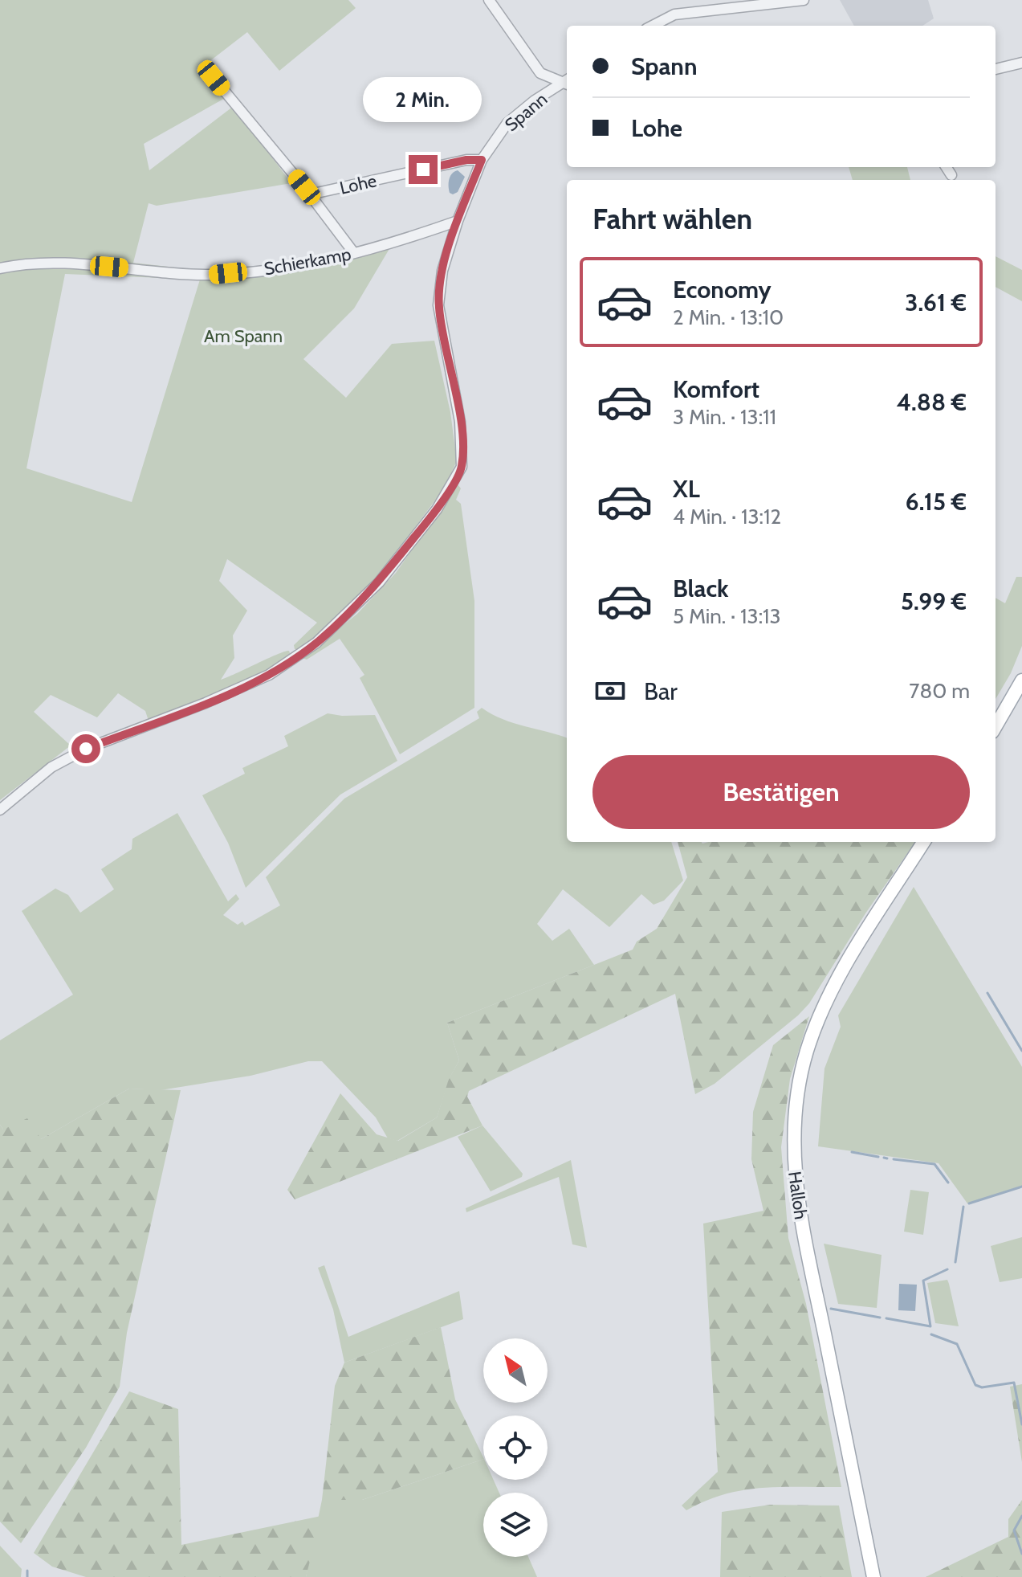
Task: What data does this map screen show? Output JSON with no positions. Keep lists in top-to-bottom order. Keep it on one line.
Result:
{"streets":{"main road":["Halloh"],"street":["Spann","Lohe","Schierkamp"]},"crossings":[["Spann","Lohe"],["Spann","Schierkamp"]],"parks":["Am Spann"],"north":"top left","page":{"banner":["Spann","Lohe"],"bubble":"2 Min.","heading":"Fahrt wählen","list":[{"name":"Economy","note":"2 Min. · 13:10","value":"3.61 €"},{"name":"Komfort","note":"3 Min. · 13:11","value":"4.88 €"},{"name":"XL","note":"4 Min. · 13:12","value":"6.15 €"},{"name":"Black","note":"5 Min. · 13:13","value":"5.99 €"}],"pay":["Bar","780 m"],"buttons":"Bestätigen"}}
